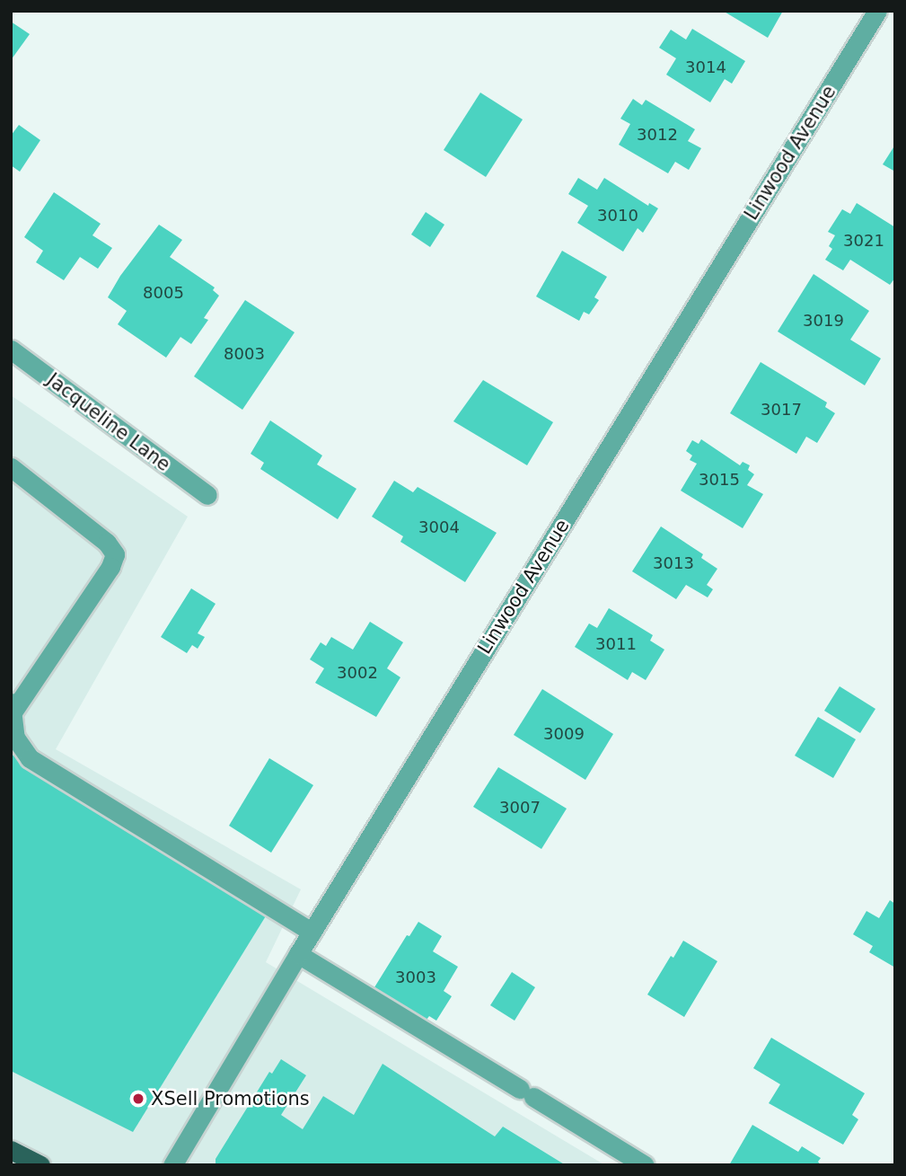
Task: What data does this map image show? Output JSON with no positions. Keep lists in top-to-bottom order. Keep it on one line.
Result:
{"streets":{"street":["Linwood Avenue","Jacqueline Lane"]},"places":["XSell Promotions"],"house_numbers":["3014","3012","3010","3021","8005","3019","8003","3017","3015","3004","3013","3011","3002","3009","3007","3003"]}
